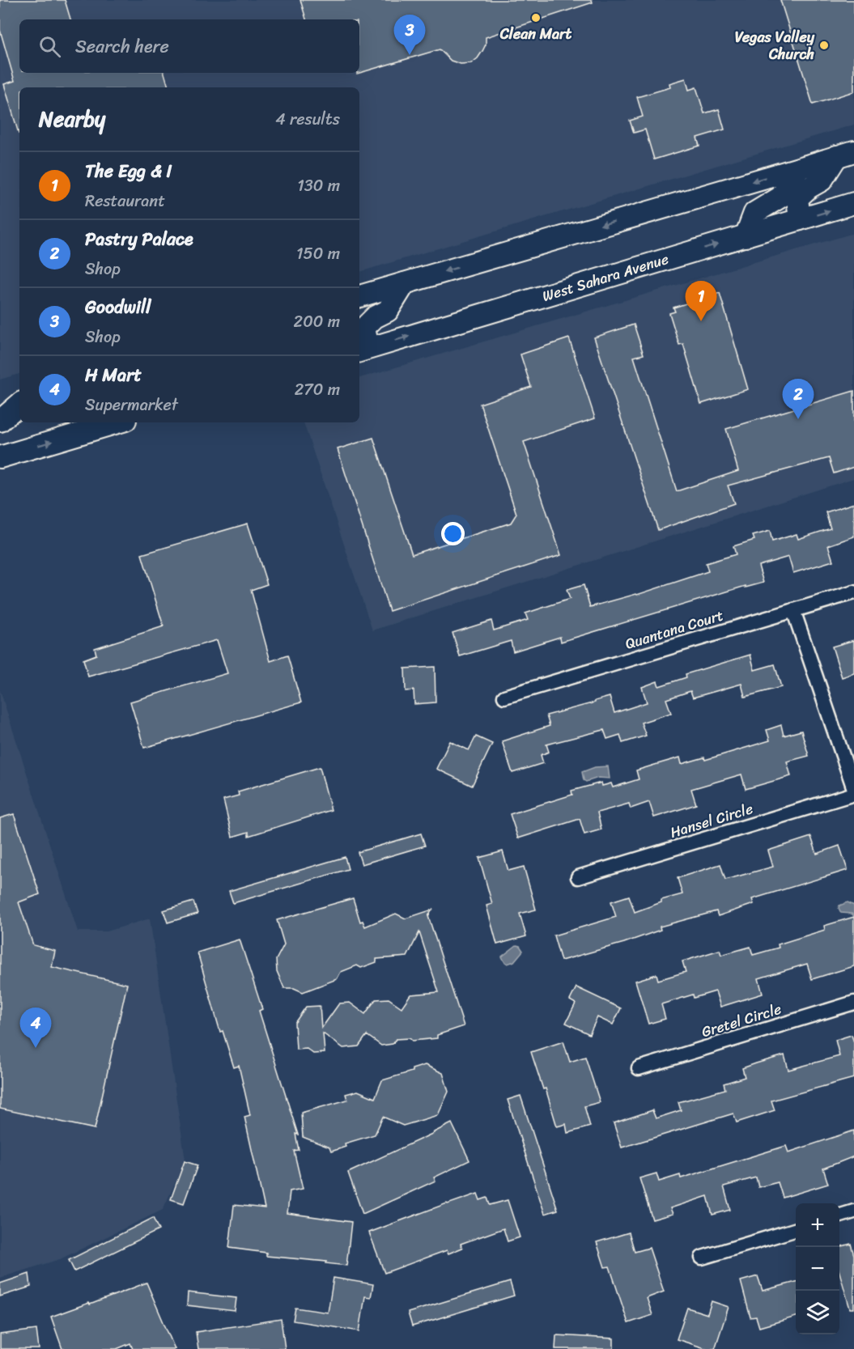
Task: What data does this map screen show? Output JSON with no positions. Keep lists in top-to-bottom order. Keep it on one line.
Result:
{"streets":{"main road":["West Sahara Avenue"],"street":["Quantana Court","Hansel Circle","Gretel Circle"]},"places":["Clean Mart","Vegas Valley Church"],"page":{"pins":["3","1","2","4"],"search":"Search here","heading":["Nearby","4 results"],"list":[{"mark":"1","name":"The Egg & I","note":"Restaurant","value":"130 m"},{"mark":"2","name":"Pastry Palace","note":"Shop","value":"150 m"},{"mark":"3","name":"Goodwill","note":"Shop","value":"200 m"},{"mark":"4","name":"H Mart","note":"Supermarket","value":"270 m"}],"map_buttons":["+","−"]}}
